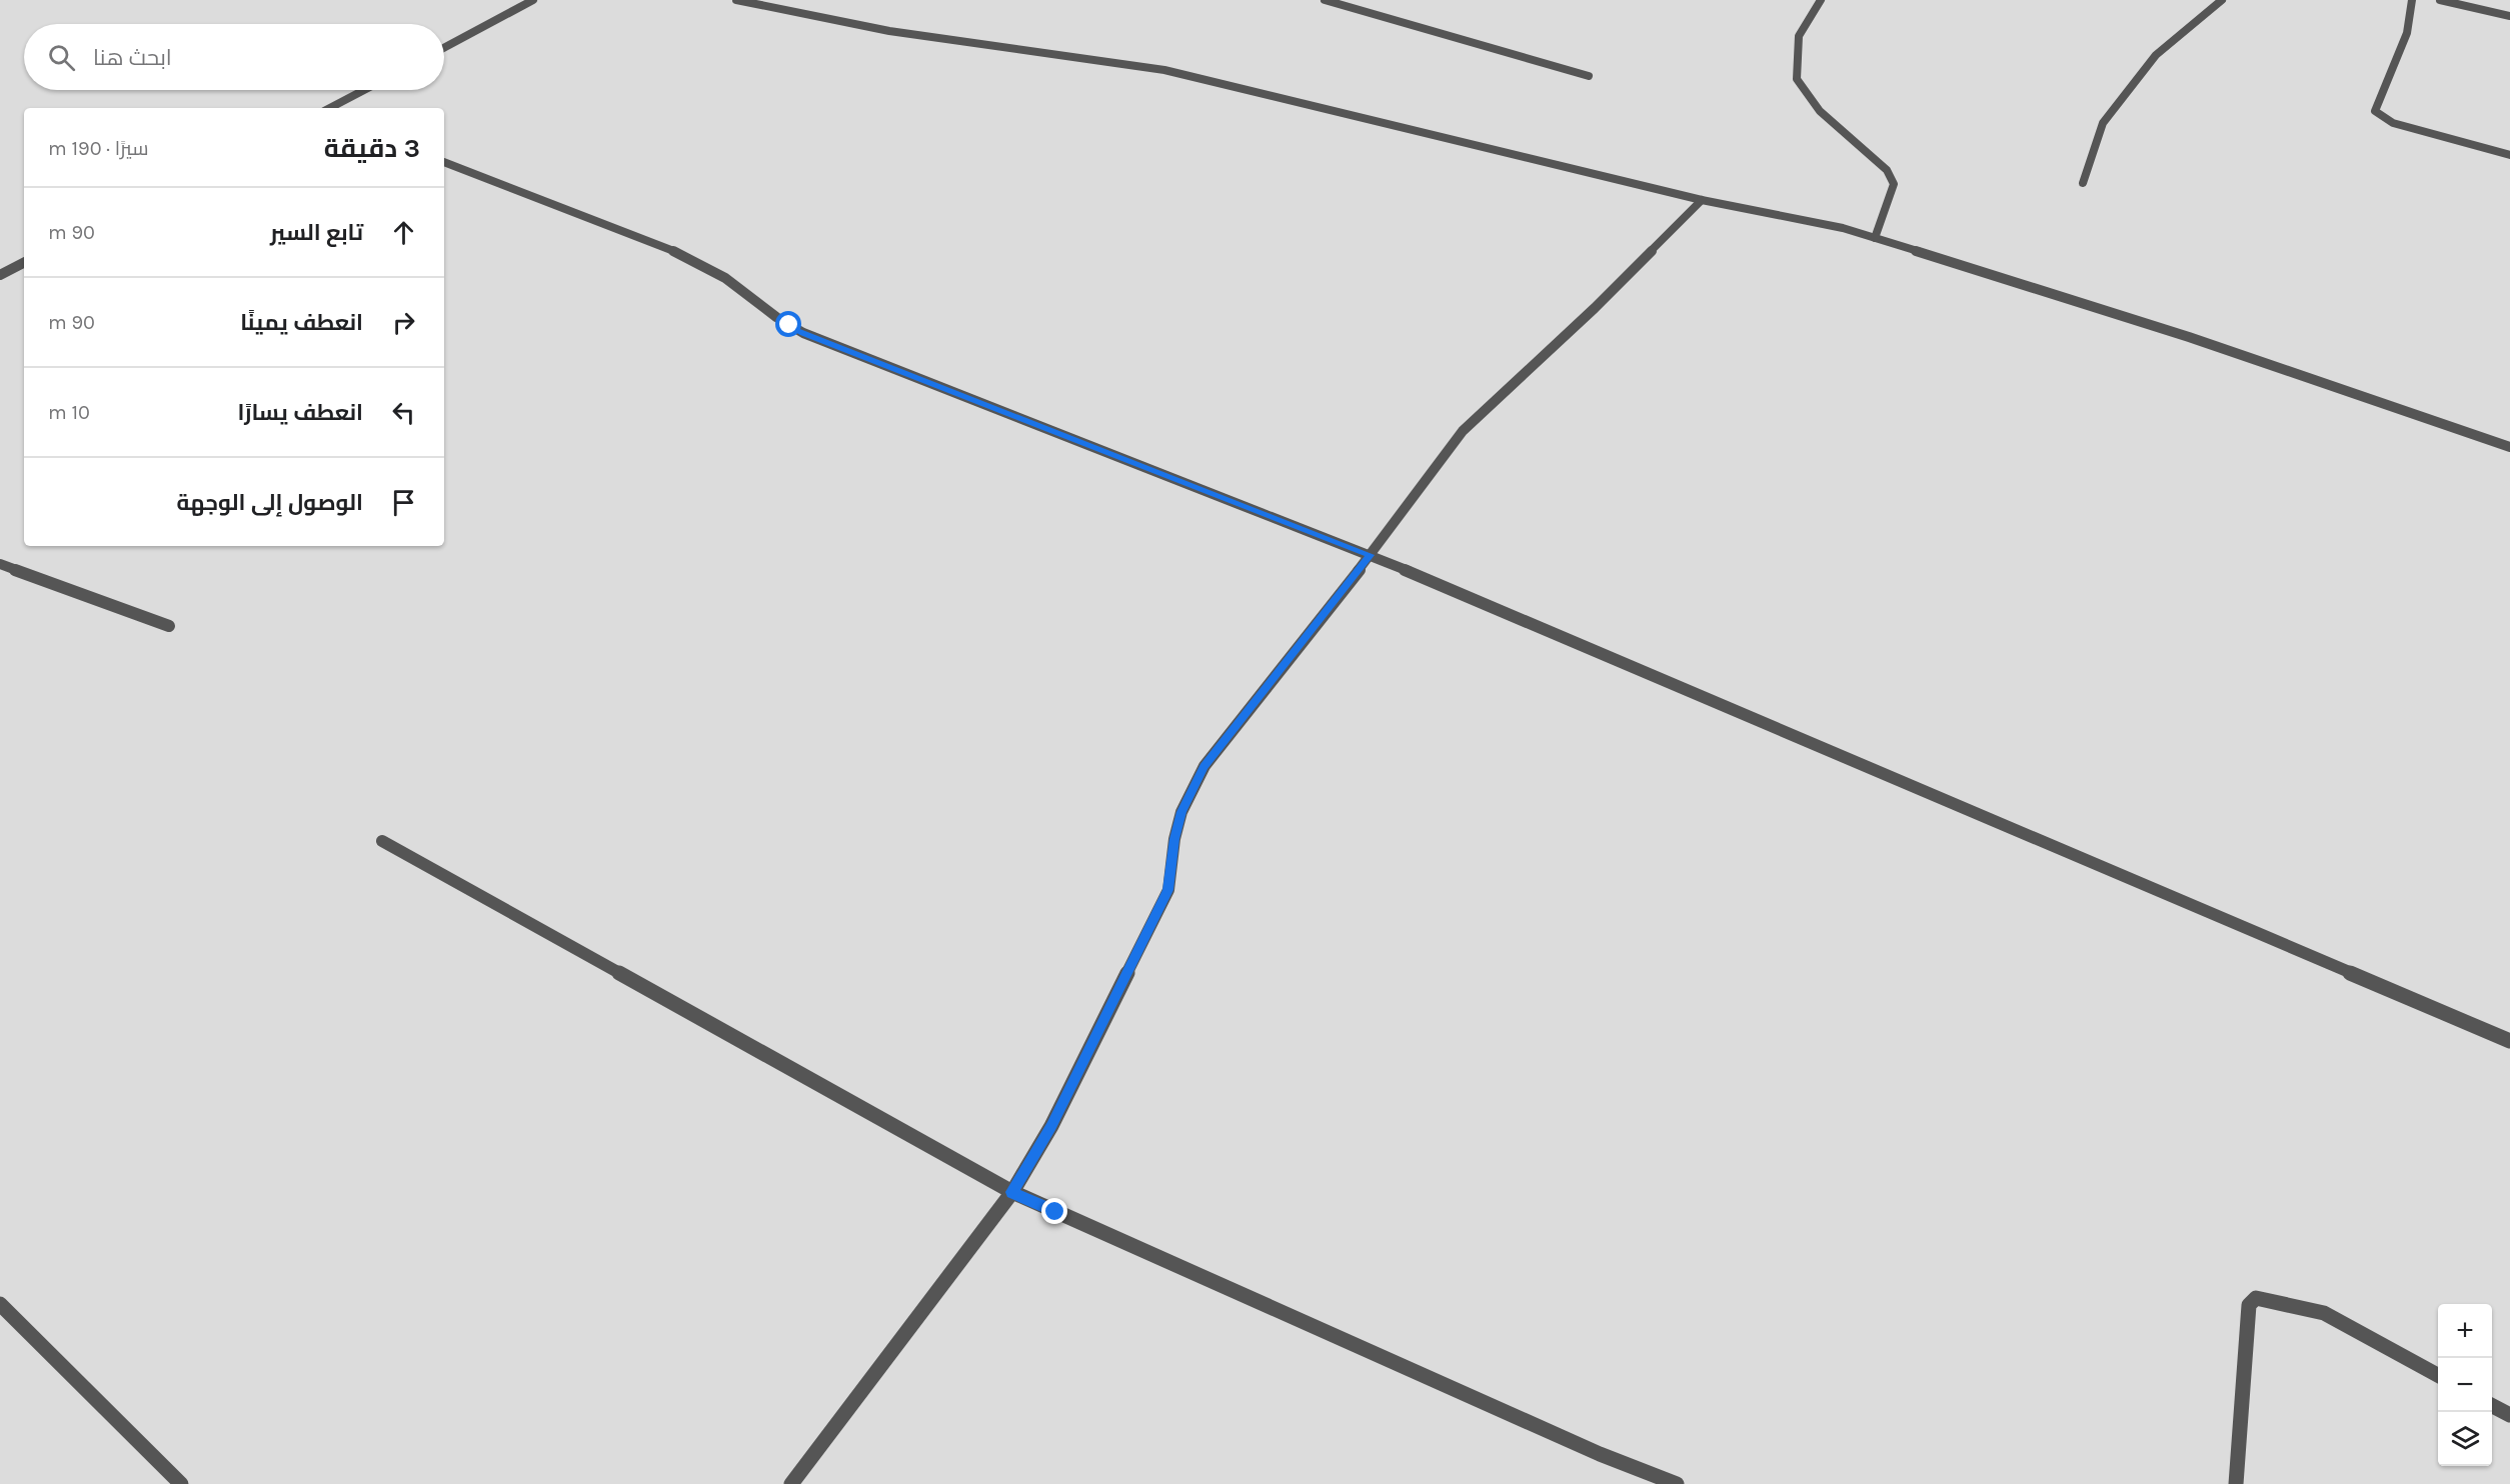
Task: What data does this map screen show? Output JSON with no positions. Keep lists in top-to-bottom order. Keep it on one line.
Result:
{"page":{"search":"ابحث هنا","heading":["3 دقيقة","سيرًا · 190 m"],"list":[["تابع السير","90 m"],["انعطف يمينًا","90 m"],["انعطف يسارًا","10 m"],"الوصول إلى الوجهة"],"map_buttons":["+","−"]}}
